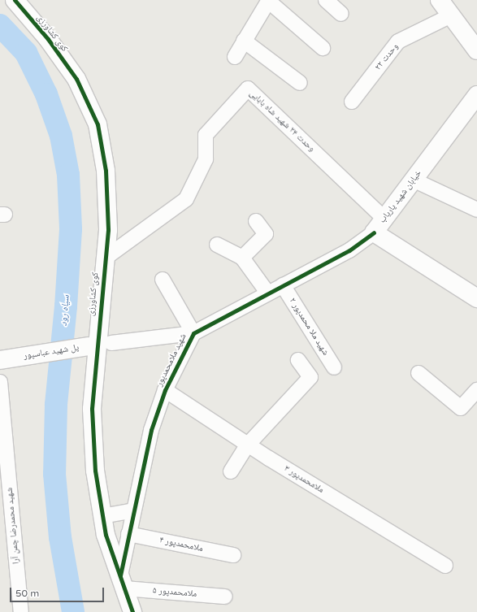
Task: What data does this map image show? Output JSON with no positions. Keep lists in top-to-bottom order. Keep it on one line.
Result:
{"streets":{"street":["کوی کشاورزی","وحدت ۲۲","وحدت ۲۴ شهید شاه بابایی","خیابان شهید پاریاب","شهید ملا محمدپور ۲","پل شهید عباسپور","شهید ملامحمدپور","ملامحمدپور ۳","شهید محمدرضا چمن آرا","ملامحمدپور ۴","ملامحمدپور ۵"]},"crossings":[["کوی کشاورزی","وحدت ۲۴ شهید شاه بابایی"],["کوی کشاورزی","پل شهید عباسپور"],["کوی کشاورزی","شهید ملامحمدپور"],["کوی کشاورزی","ملامحمدپور ۵"],["وحدت ۲۴ شهید شاه بابایی","خیابان شهید پاریاب"],["وحدت ۲۴ شهید شاه بابایی","شهید ملامحمدپور"],["خیابان شهید پاریاب","شهید ملامحمدپور"],["شهید ملا محمدپور ۲","شهید ملامحمدپور"],["شهید ملامحمدپور","ملامحمدپور ۳"],["شهید ملامحمدپور","ملامحمدپور ۴"],["شهید ملامحمدپور","ملامحمدپور ۵"]],"water":["سیاه رود"],"scale_bar":"50 m"}
